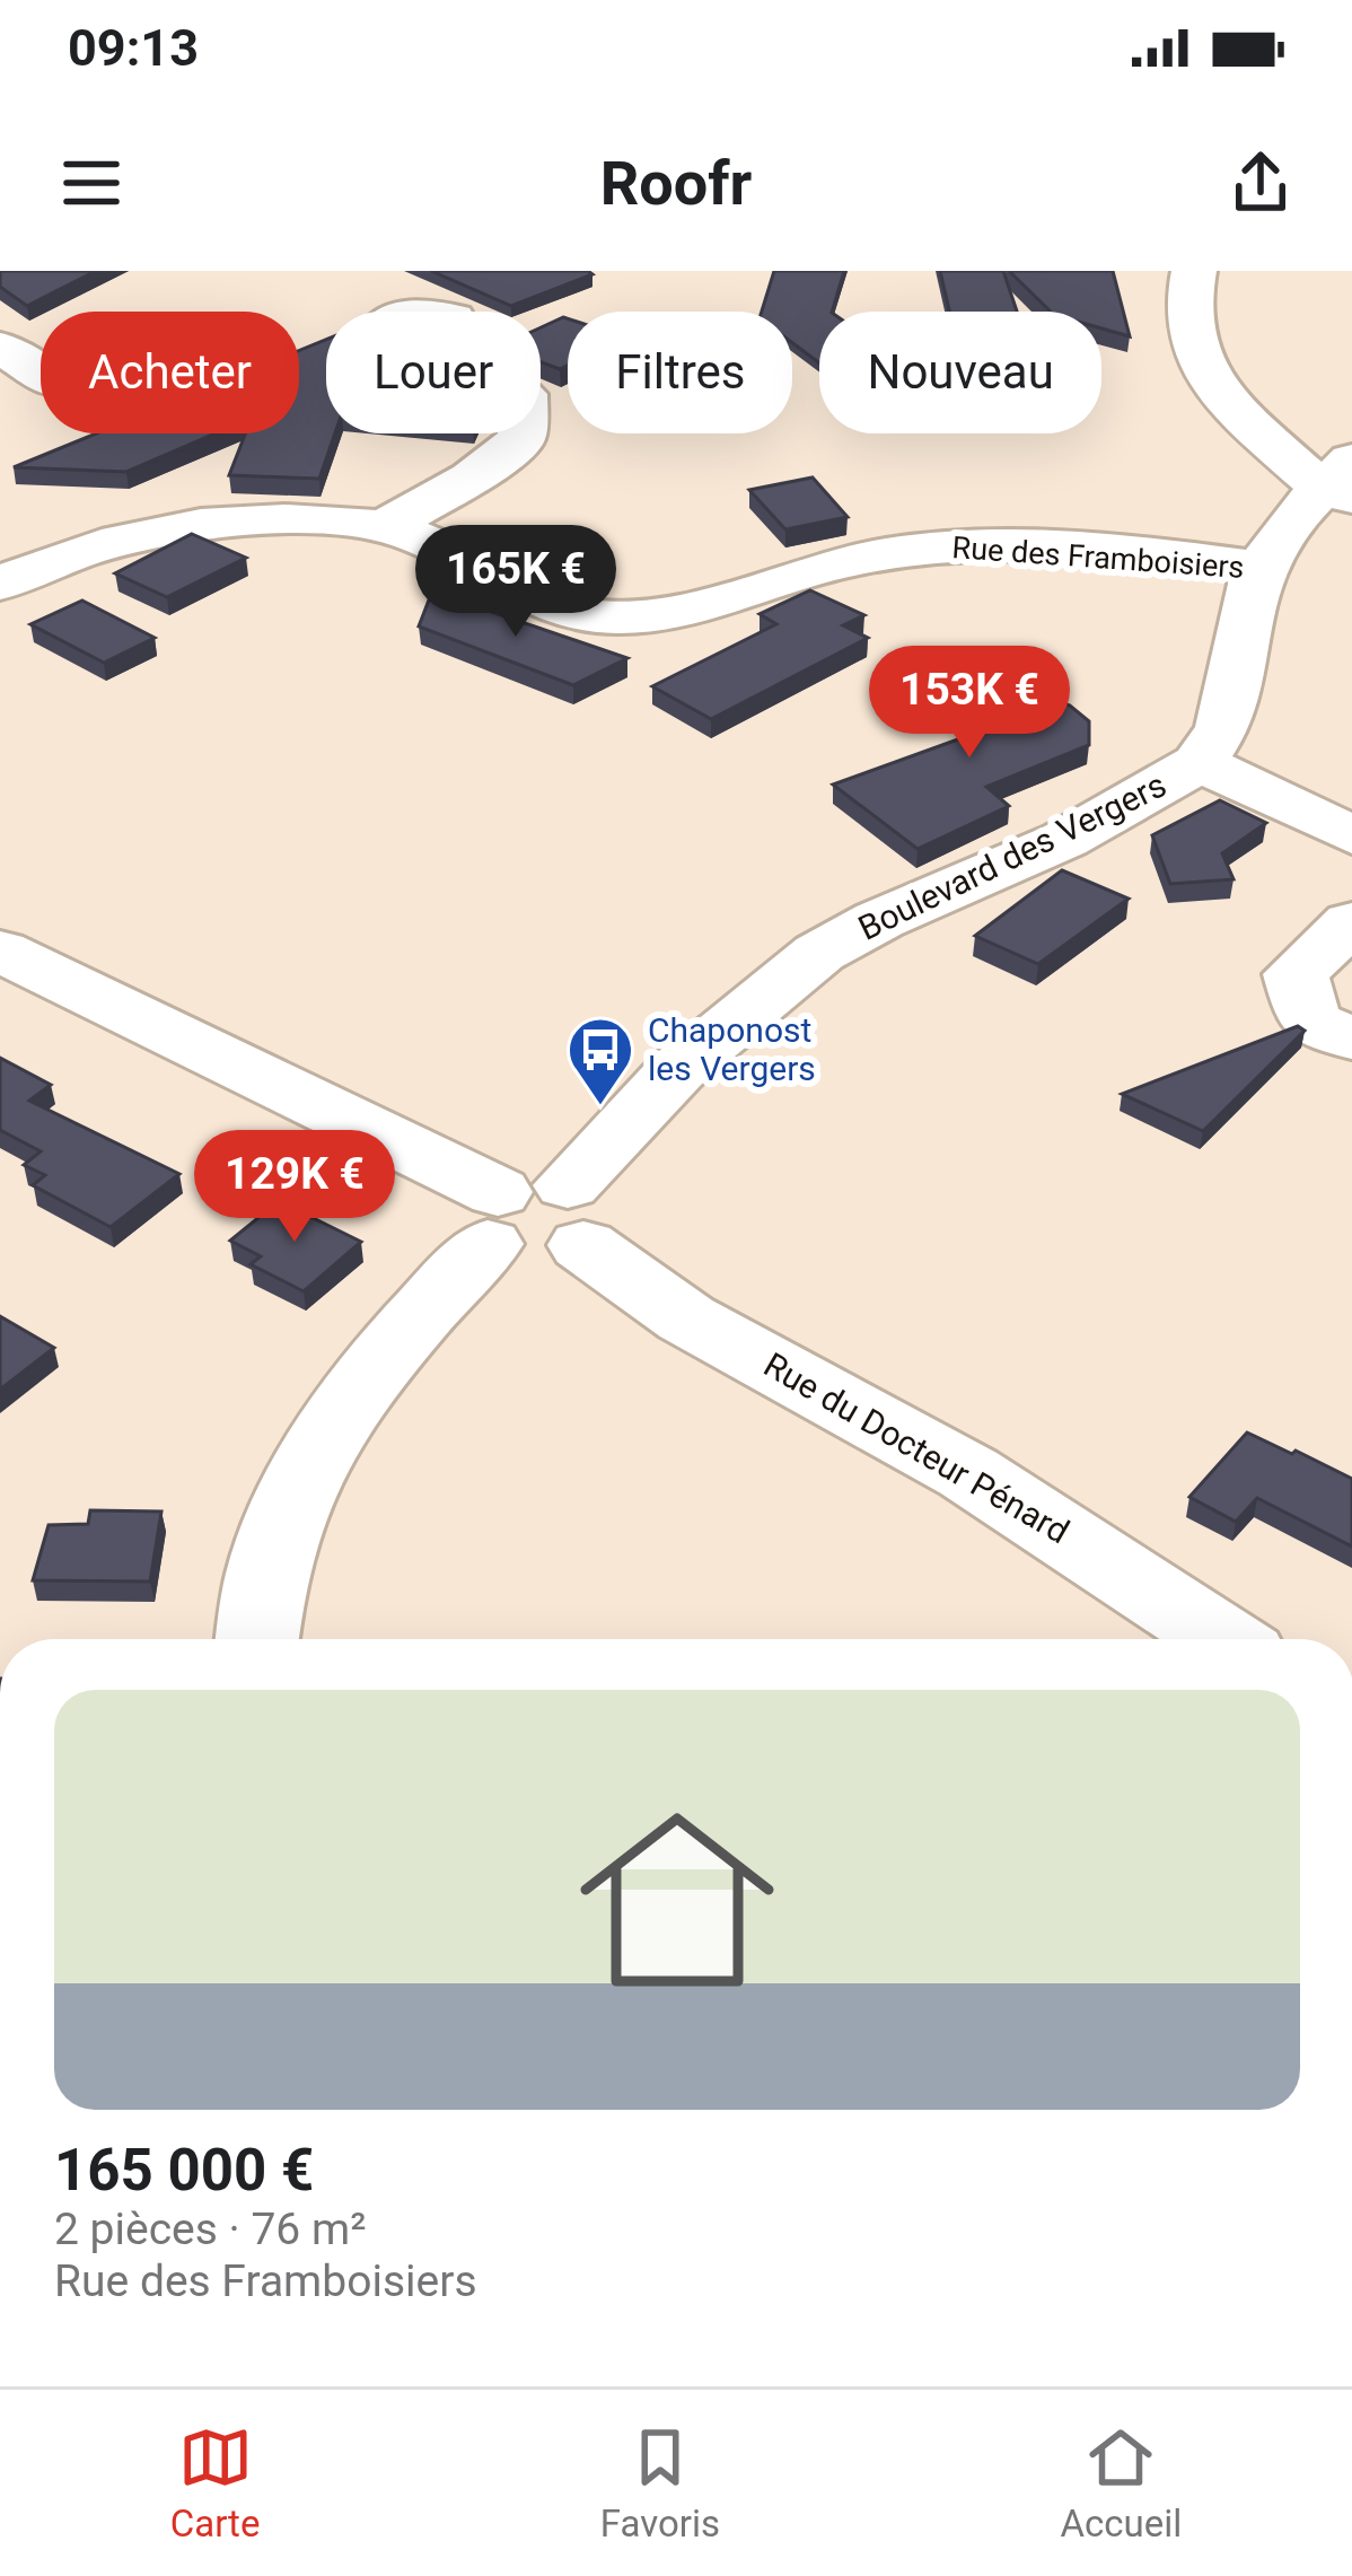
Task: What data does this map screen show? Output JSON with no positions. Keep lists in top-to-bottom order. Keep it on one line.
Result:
{"streets":{"street":["Rue des Framboisiers","Boulevard des Vergers","Rue du Docteur Pénard"]},"crossings":[["Rue des Framboisiers","Boulevard des Vergers"],["Boulevard des Vergers","Rue du Docteur Pénard"]],"places":{"bus stop":["Chaponost les Vergers"]},"page":{"status":"09:13","header":"Roofr","chip":["Acheter","Louer","Filtres","Nouveau"],"price":["165K €","153K €","129K €"],"list":[{"name":"165 000 €","note":"2 pièces · 76 m² · Rue des Framboisiers"}],"tabs":["Carte","Favoris","Accueil"]}}
